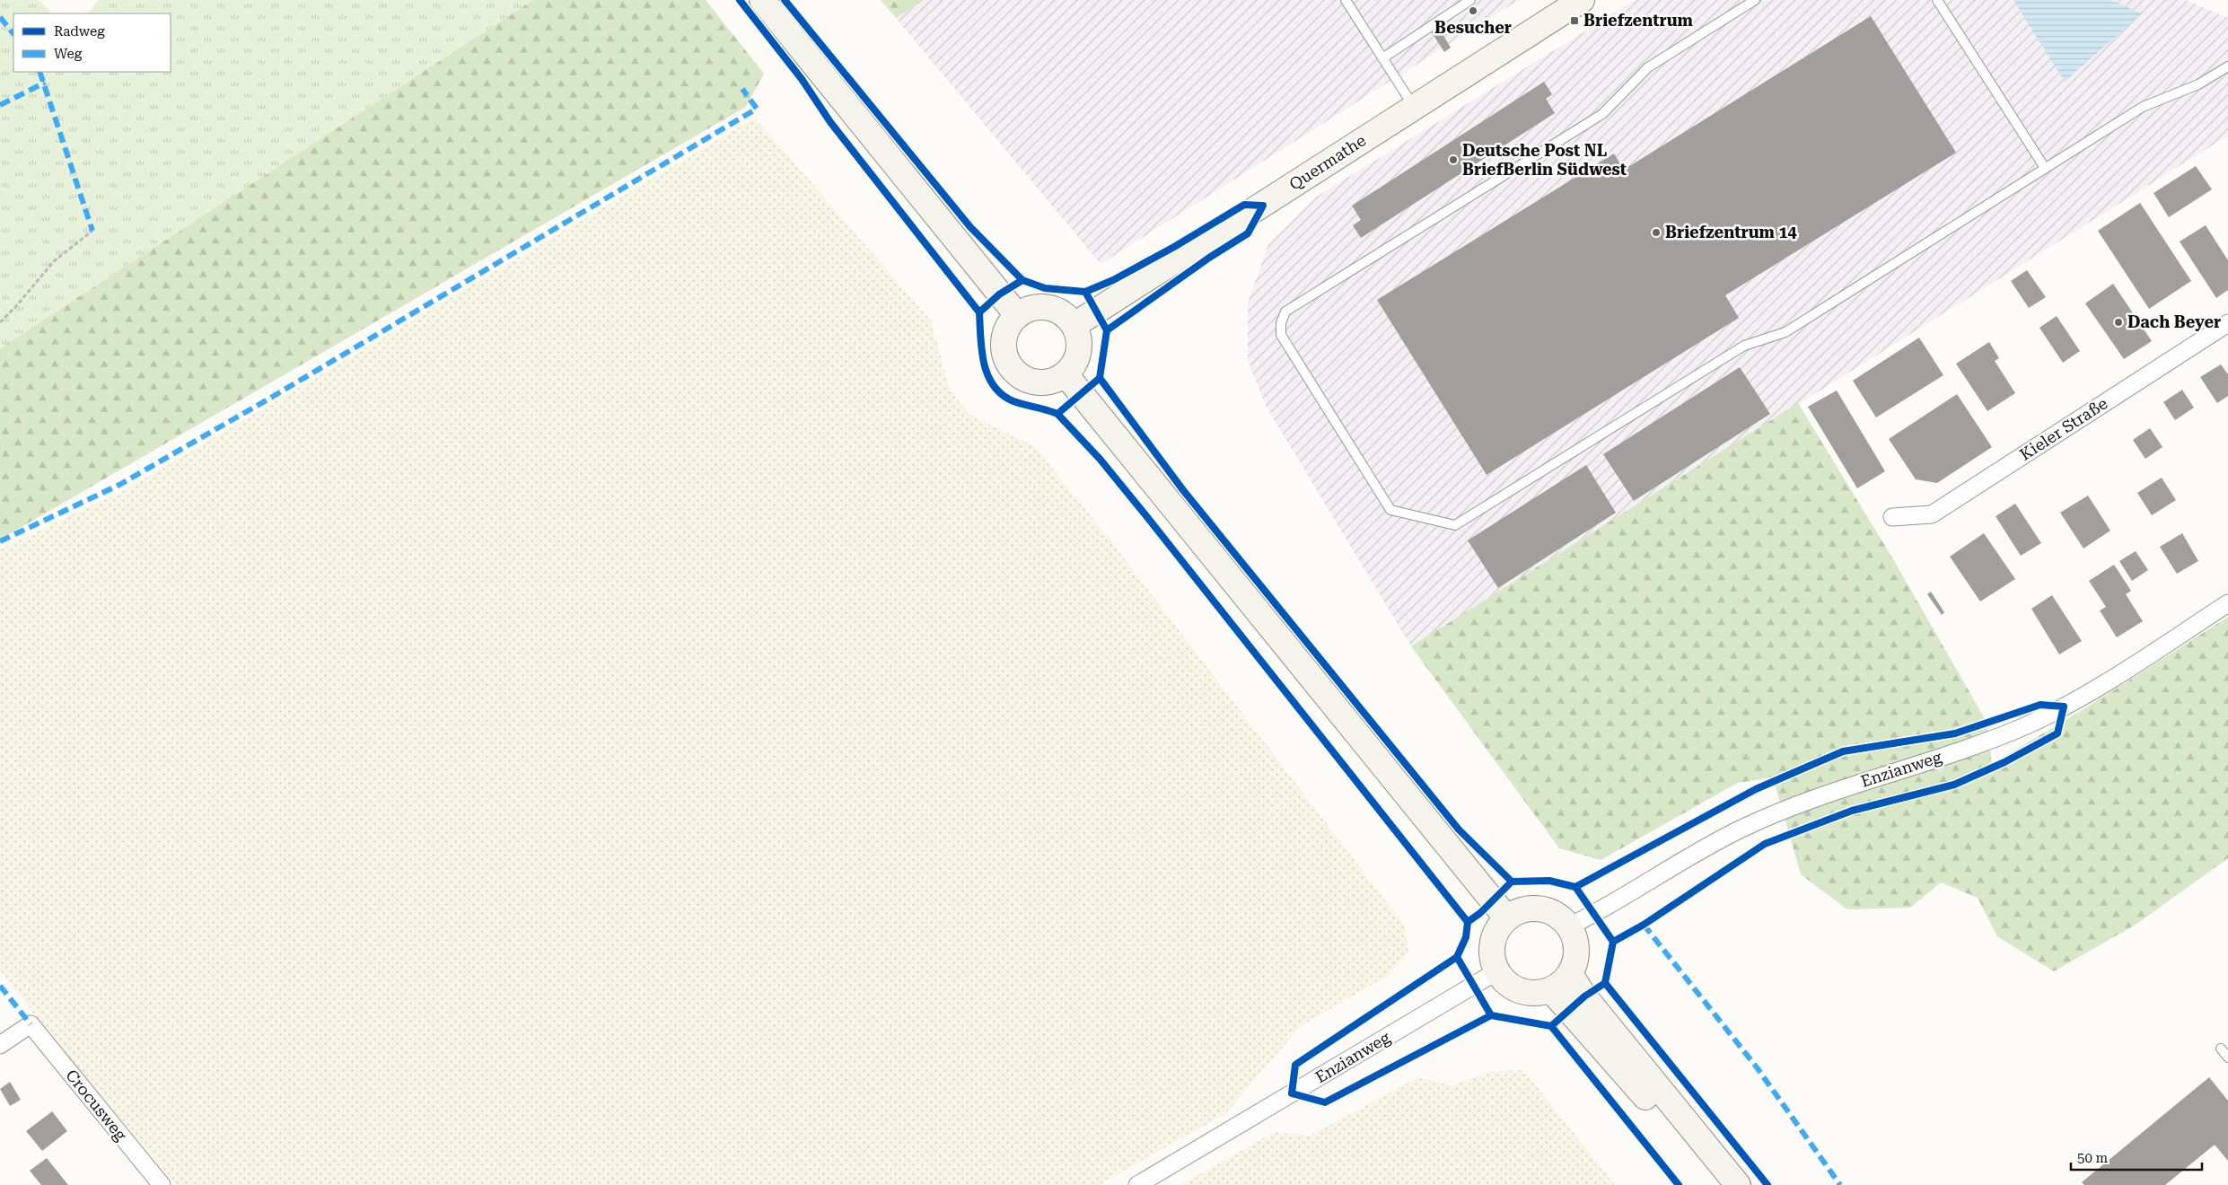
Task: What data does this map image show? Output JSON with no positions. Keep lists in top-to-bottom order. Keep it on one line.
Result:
{"streets":{"main road":["Quermathe"],"street":["Kieler Straße","Enzianweg","Crocusweg"]},"places":{"other":["Besucher","Deutsche Post NL BriefBerlin Südwest","Briefzentrum 14","Dach Beyer"],"transit":["Briefzentrum"]},"legend":["Radweg","Weg"],"scale_bar":"50 m"}
